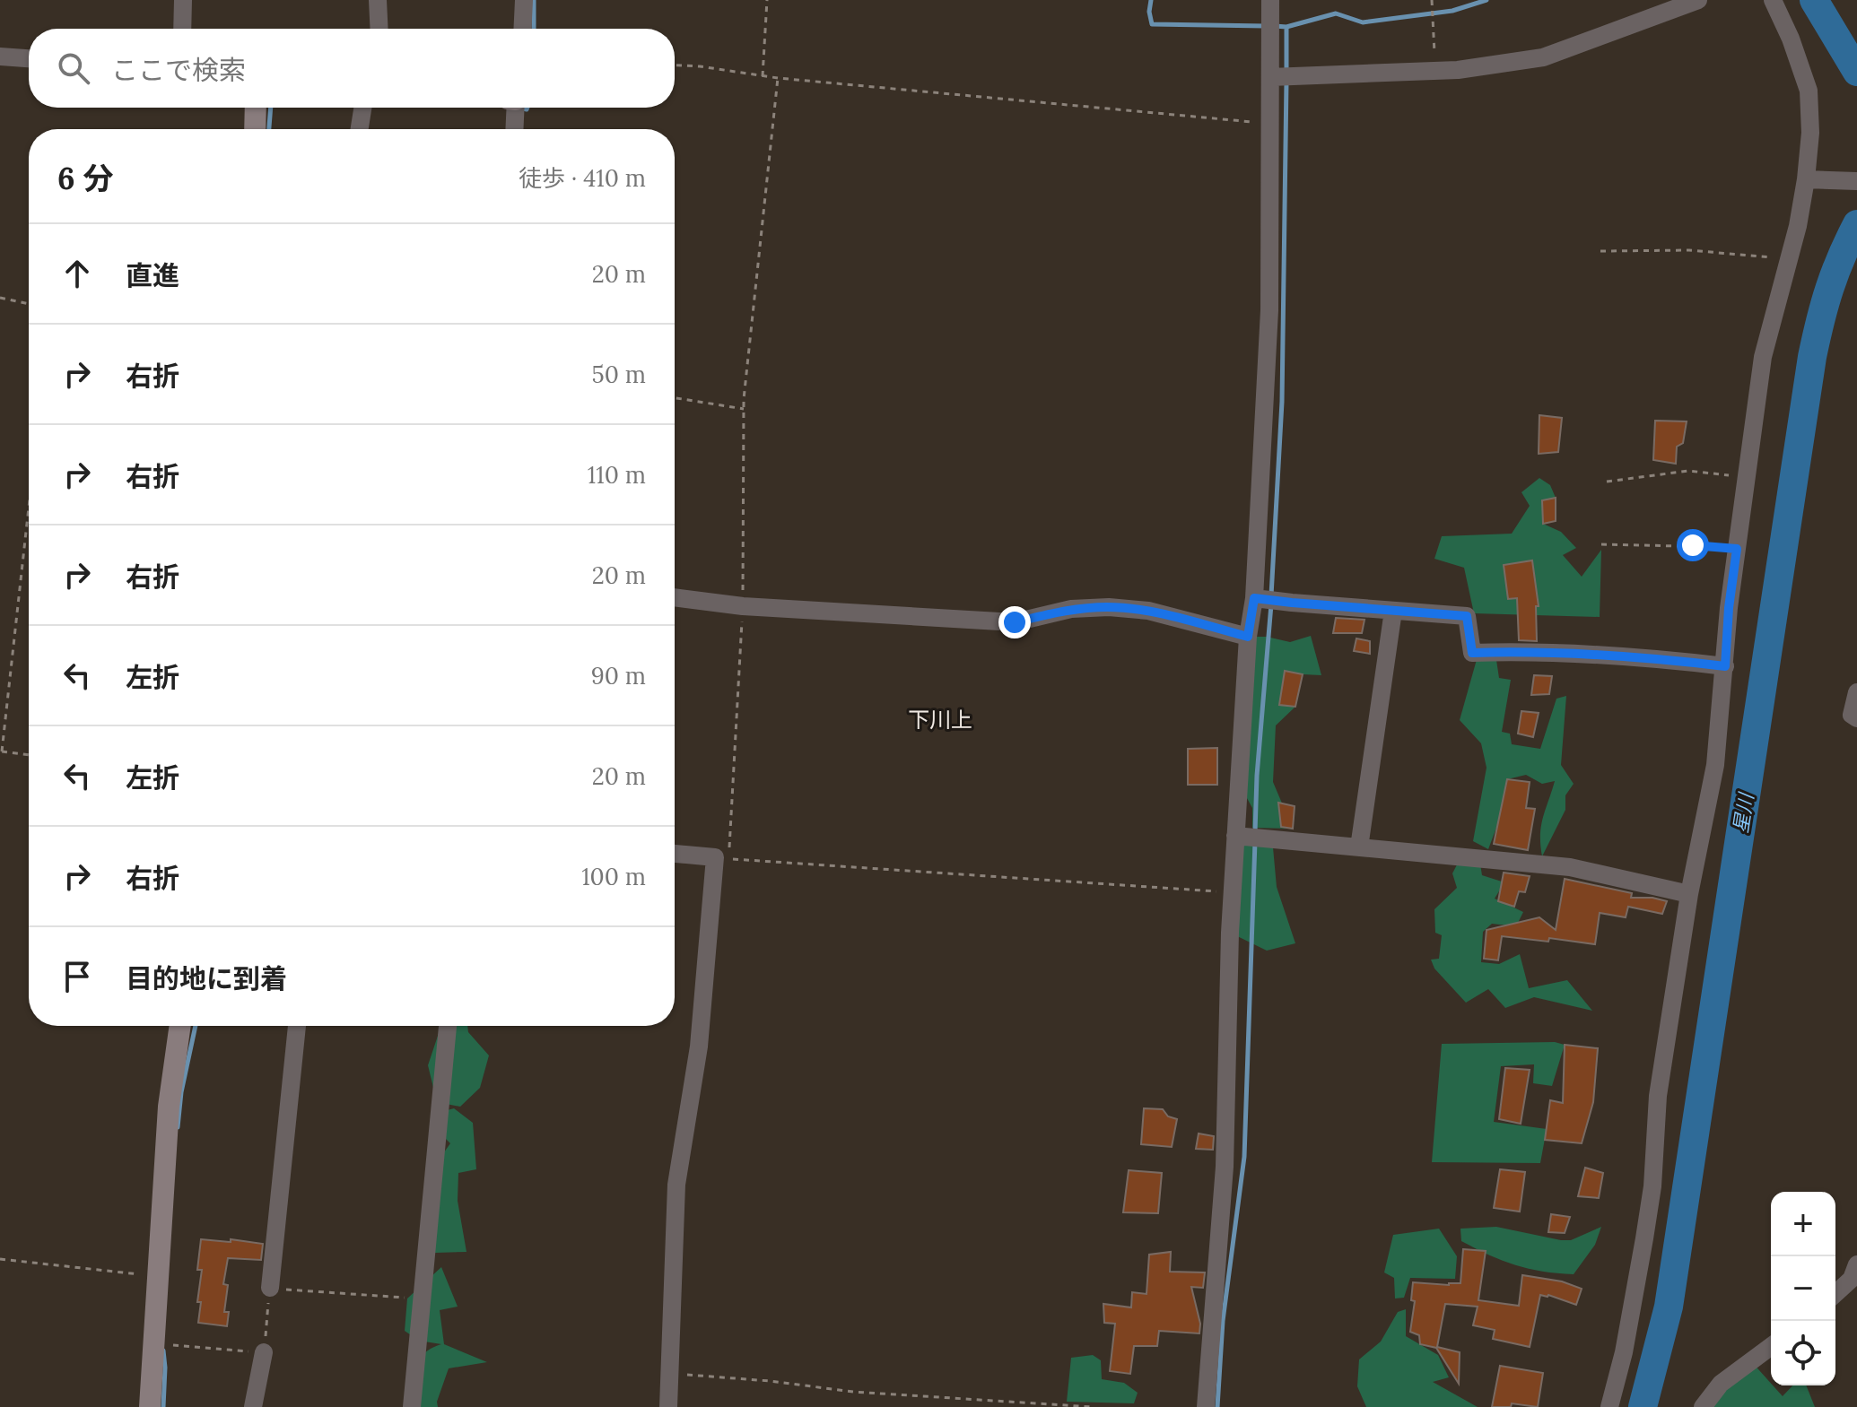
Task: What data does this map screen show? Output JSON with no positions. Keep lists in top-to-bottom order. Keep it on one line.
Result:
{"districts":["下川上"],"water":["星川"],"page":{"search":"ここで検索","heading":["6 分","徒歩 · 410 m"],"list":[["直進","20 m"],["右折","50 m"],["右折","110 m"],["右折","20 m"],["左折","90 m"],["左折","20 m"],["右折","100 m"],"目的地に到着"],"map_buttons":["+","−"]}}
